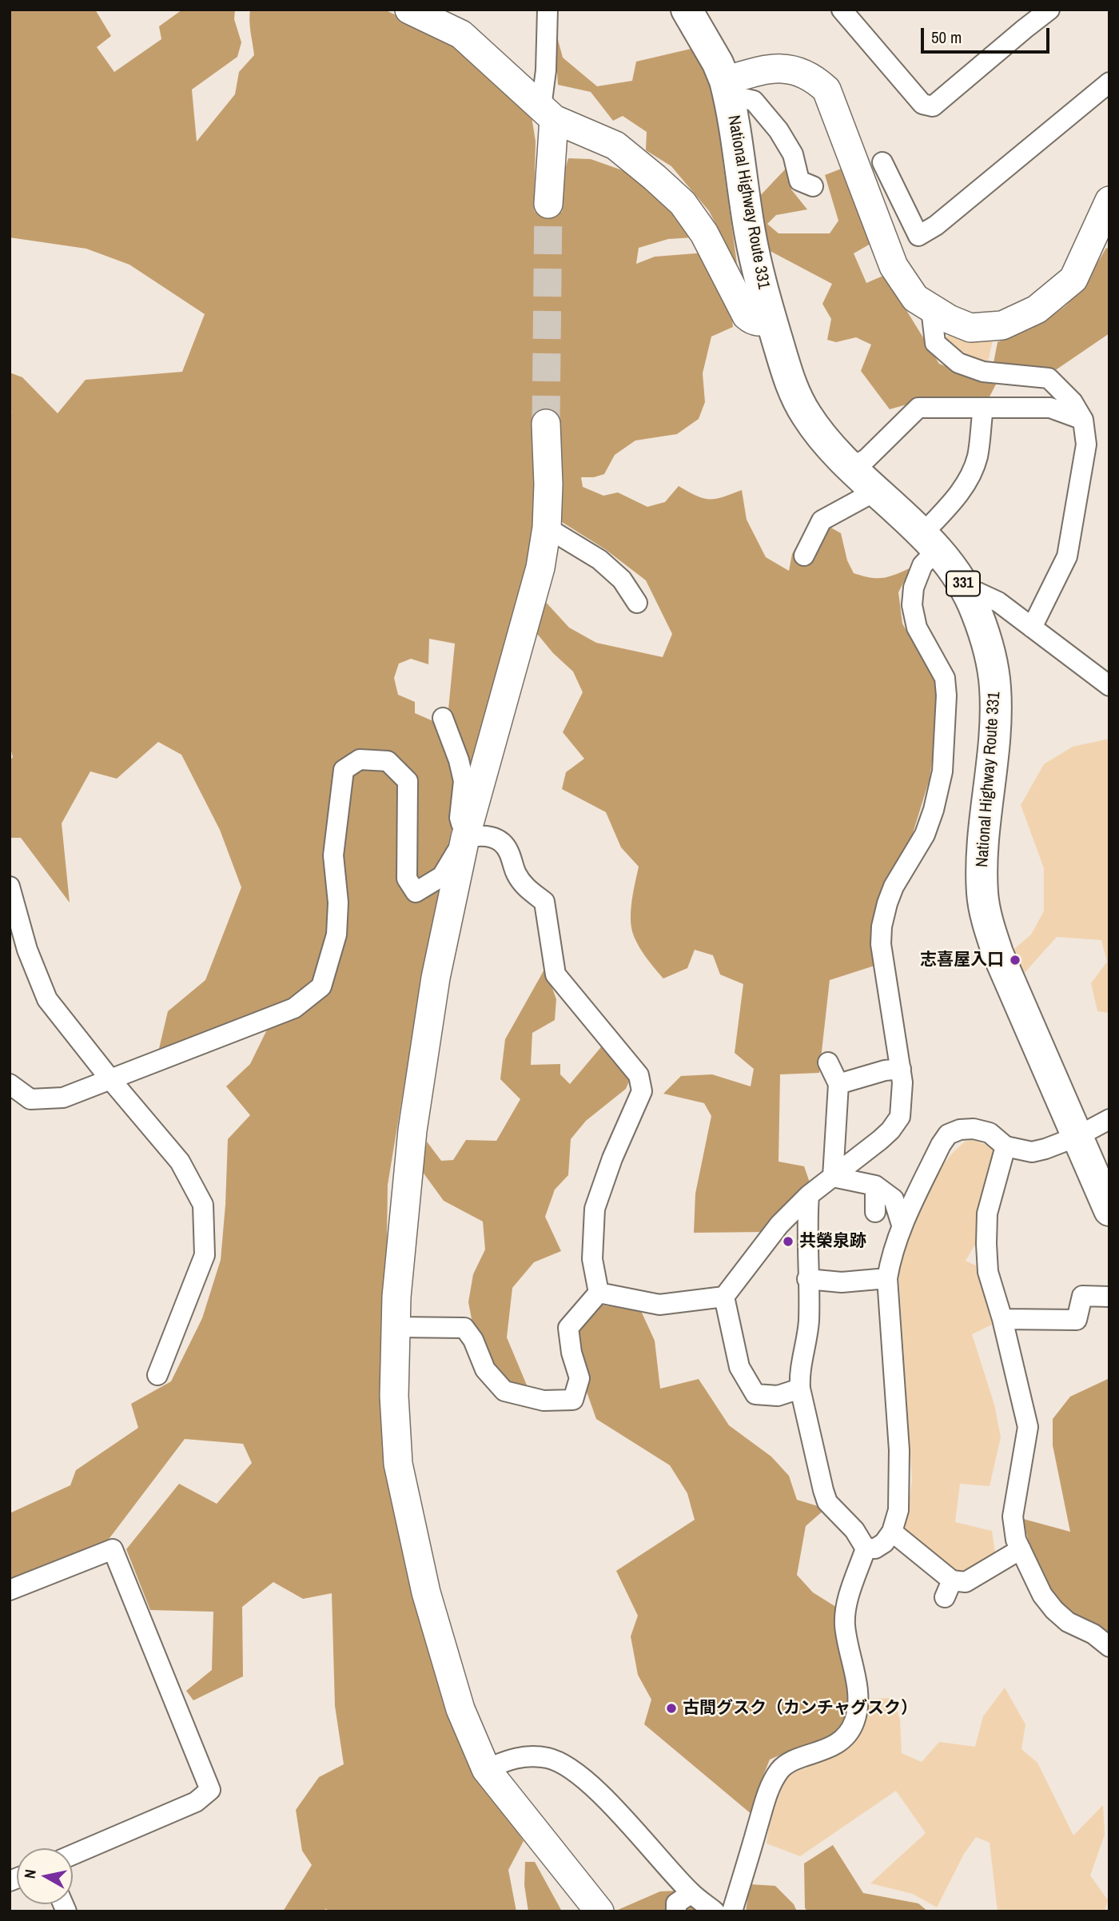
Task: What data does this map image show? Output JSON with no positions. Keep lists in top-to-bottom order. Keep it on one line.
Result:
{"streets":{"highway":["National Highway Route 331","331"]},"places":["志喜屋入口","共榮泉跡","古間グスク（カンチャグスク）"],"scale_bar":"50 m","north":"left"}
